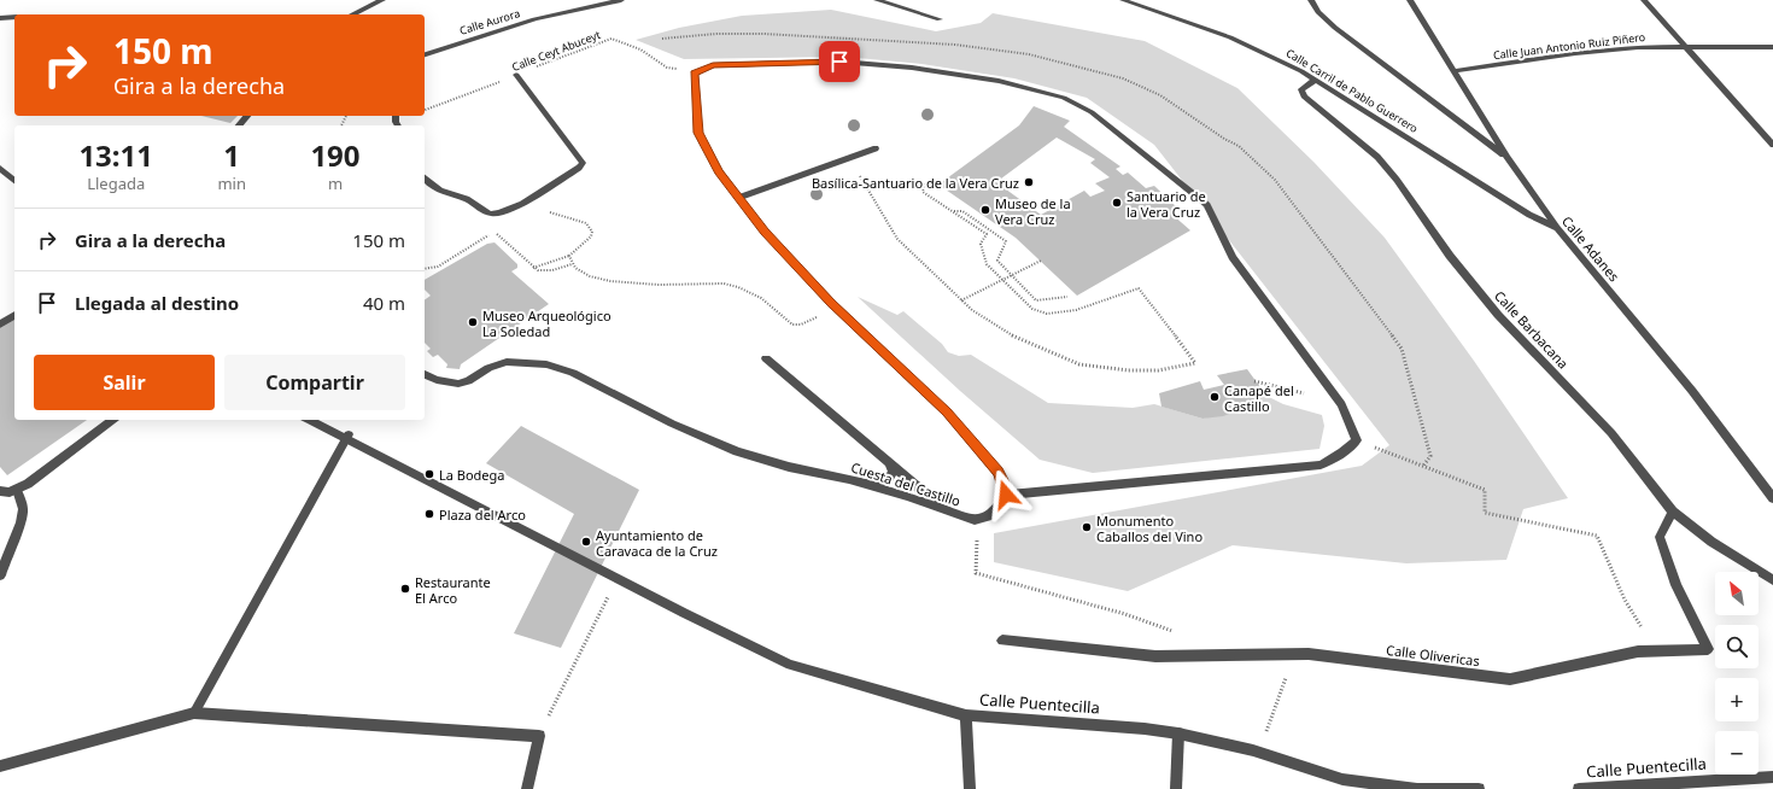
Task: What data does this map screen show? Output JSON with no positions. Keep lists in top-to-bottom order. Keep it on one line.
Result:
{"streets":{"street":["Calle Aurora","Calle Juan Antonio Ruiz Piñero","Calle Carril de Pablo Guerrero","Calle Adanes","Calle Barbacana","Cuesta del Castillo","Calle Olivericas","Calle Puentecilla"],"path":["Calle Ceyt Abuceyt"]},"crossings":[["Calle Juan Antonio Ruiz Piñero","Calle Adanes"],["Calle Carril de Pablo Guerrero","Calle Adanes"],["Calle Carril de Pablo Guerrero","Calle Barbacana"],["Calle Barbacana","Calle Olivericas"]],"places":["Basílica-Santuario de la Vera Cruz","Santuario de la Vera Cruz","Museo de la Vera Cruz","Museo Arqueológico La Soledad","Canapé del Castillo","La Bodega","Plaza del Arco","Monumento Caballos del Vino","Ayuntamiento de Caravaca de la Cruz","Restaurante El Arco"],"north":"top left","page":{"turn":["150 m","Gira a la derecha"],"eta":["13:11","Llegada","1","min","190","m"],"list":[{"name":"Gira a la derecha","value":"150 m"},{"name":"Llegada al destino","value":"40 m"}],"buttons":["Salir","Compartir"],"map_buttons":["+","−"]}}
